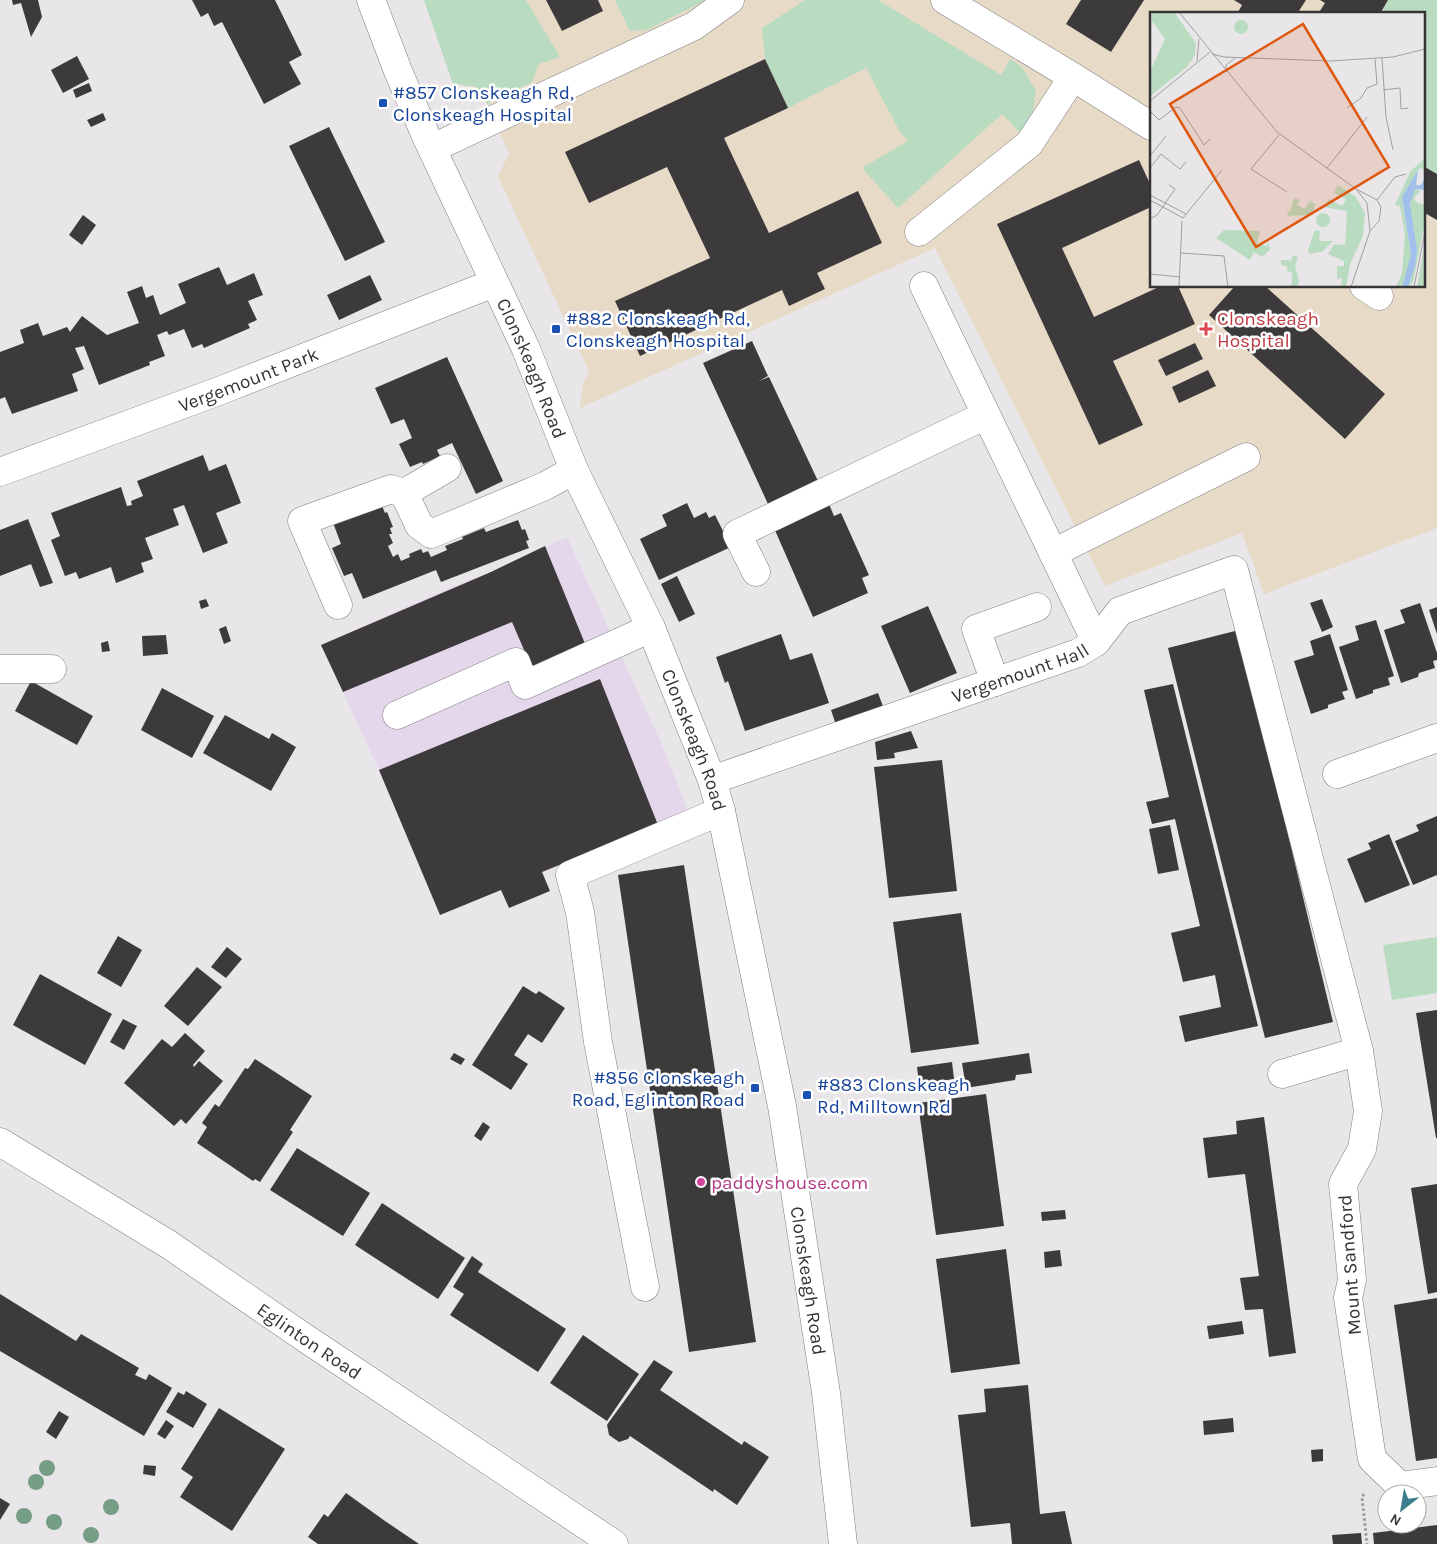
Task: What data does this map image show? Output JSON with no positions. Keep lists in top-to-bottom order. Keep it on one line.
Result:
{"streets":{"main road":["Clonskeagh Road","Vergemount Park","Vergemount Hall","Mount Sandford","Eglinton Road"]},"crossings":[["Clonskeagh Road","Vergemount Park"],["Clonskeagh Road","Vergemount Hall"],["Vergemount Hall","Mount Sandford"]],"places":{"transit":["#857 Clonskeagh Rd, Clonskeagh Hospital","#882 Clonskeagh Rd, Clonskeagh Hospital","#856 Clonskeagh Road, Eglinton Road","#883 Clonskeagh Rd, Milltown Rd"],"health":["Clonskeagh Hospital"],"other":["paddyshouse.com"]},"north":"bottom left"}
